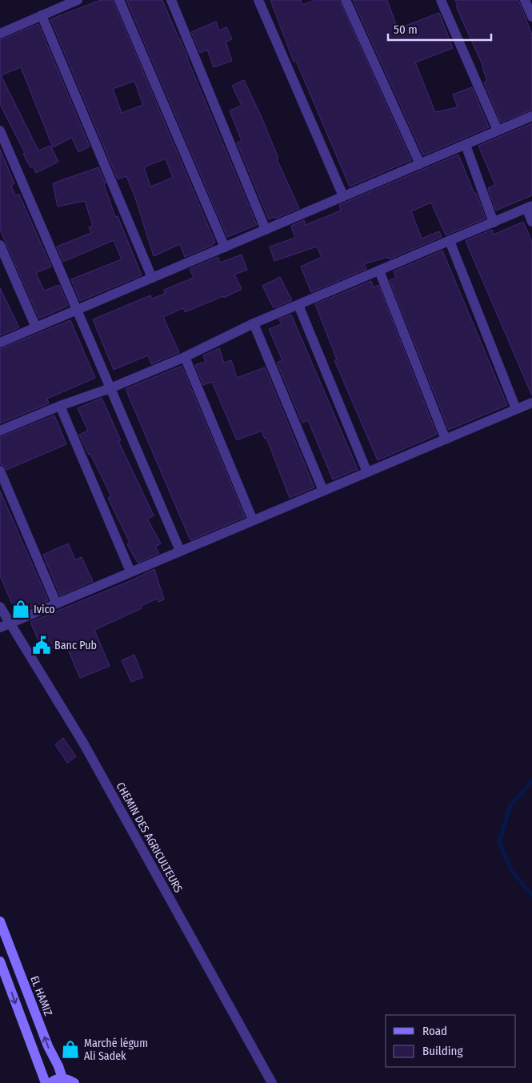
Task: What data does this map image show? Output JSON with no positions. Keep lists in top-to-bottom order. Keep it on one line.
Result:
{"streets":{"main road":["EL HAMIZ"],"street":["CHEMIN DES AGRICULTEURS"]},"places":{"shop":["Ivico","Marché légum Ali Sadek"],"public building":["Banc Pub"]},"legend":["Road","Building"],"scale_bar":"50 m"}
